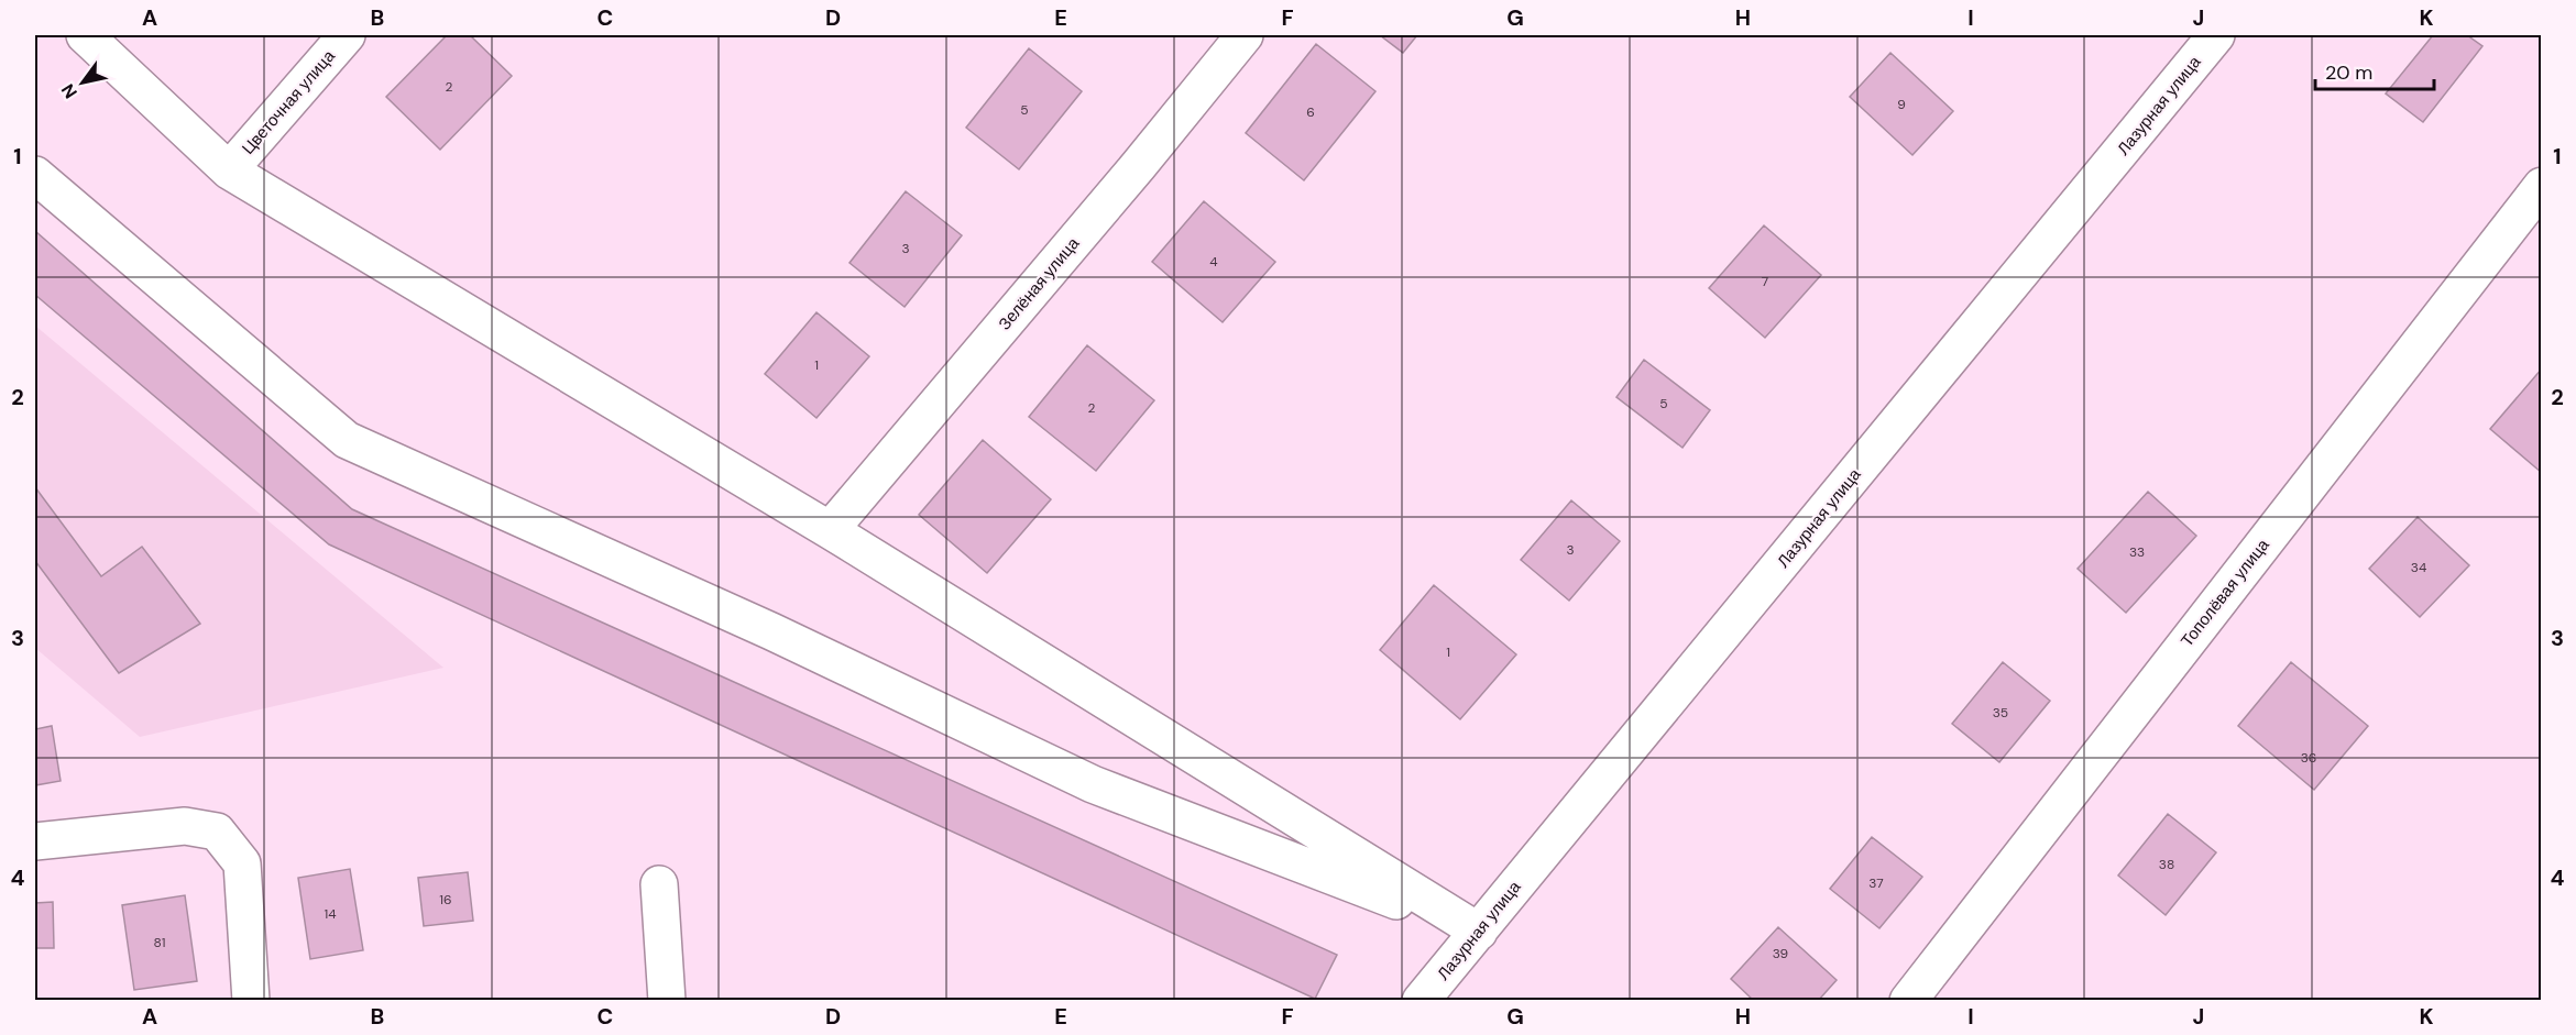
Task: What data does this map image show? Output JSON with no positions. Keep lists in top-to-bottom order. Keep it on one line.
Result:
{"streets":{"street":["Цветочная улица","Лазурная улица","Зелёная улица","Тополёвая улица"]},"house_numbers":["2","9","5","6","3","4","7","1","5","2","3","33","34","1","35","36","38","37","16","14","81","39"],"scale_bar":"20 m","north":"bottom left","grid":{"columns":["A","B","C","D","E","F","G","H","I","J","K"],"rows":["1","2","3","4"]}}
